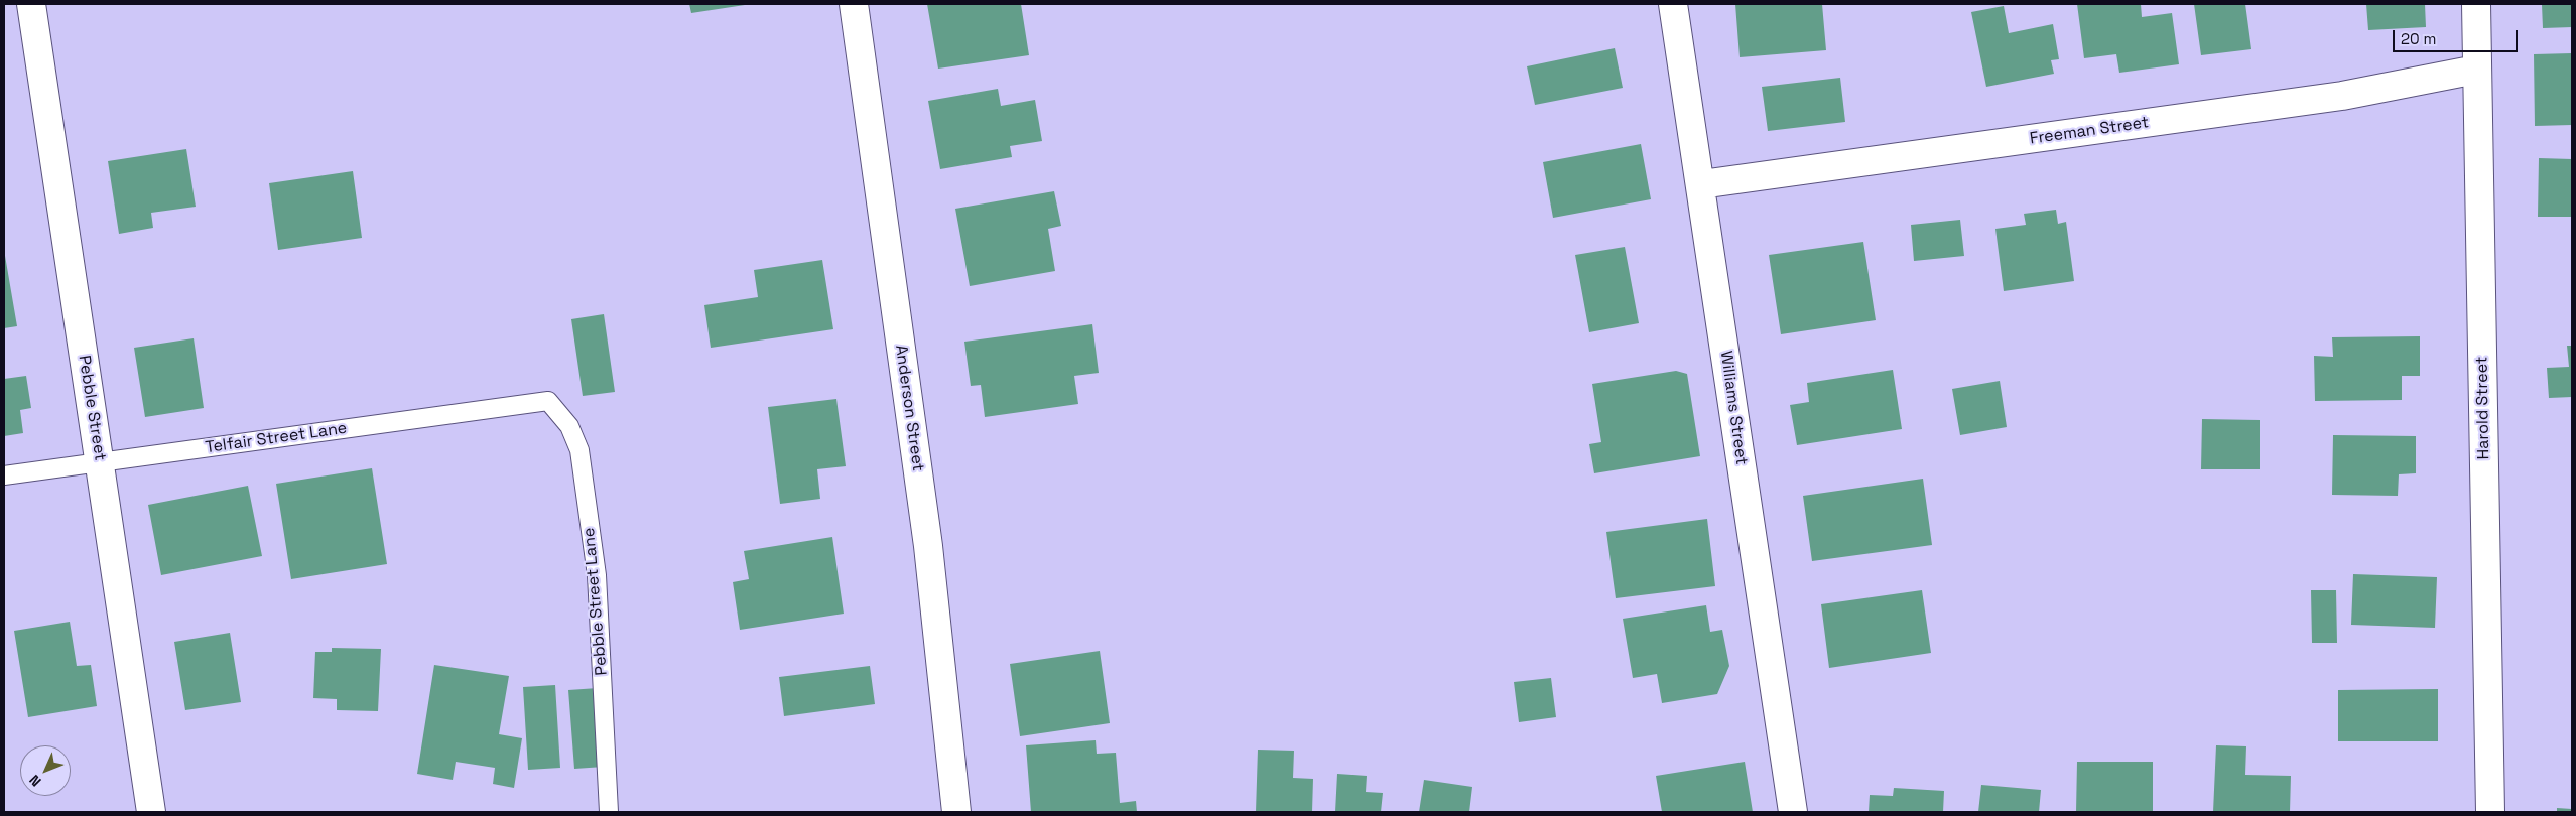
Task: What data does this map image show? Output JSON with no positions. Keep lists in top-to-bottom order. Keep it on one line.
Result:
{"streets":{"street":["Freeman Street","Pebble Street","Anderson Street","Williams Street","Harold Street"],"lane":["Telfair Street Lane","Pebble Street Lane"]},"crossings":[["Freeman Street","Williams Street"],["Freeman Street","Harold Street"],["Pebble Street","Telfair Street Lane"],["Telfair Street Lane","Pebble Street Lane"]],"scale_bar":"20 m","north":"bottom left"}
